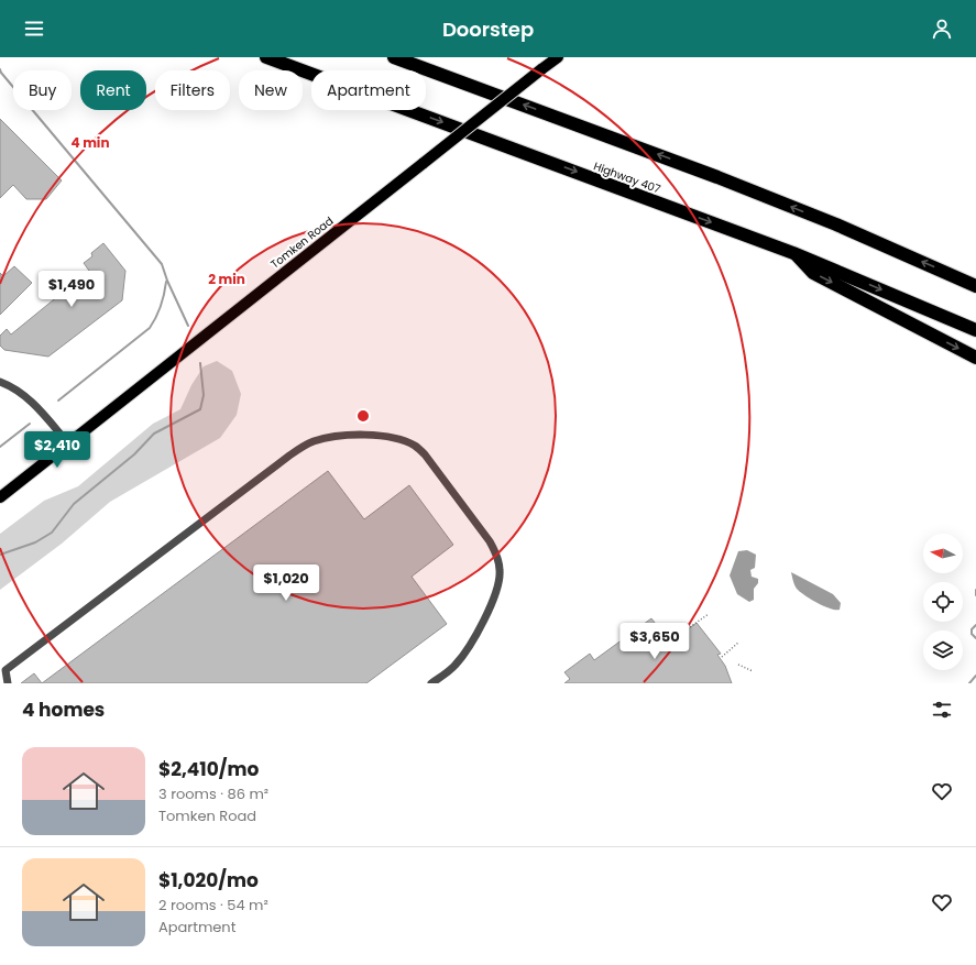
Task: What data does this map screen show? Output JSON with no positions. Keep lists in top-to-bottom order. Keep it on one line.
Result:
{"streets":{"highway":["Highway 407"],"main road":["Tomken Road"]},"north":"left","page":{"header":"Doorstep","chip":["Buy","Rent","Filters","New","Apartment"],"price":["$1,490","$2,410","$1,020","$3,650"],"heading":"4 homes","list":[{"name":"$2,410/mo","note":"3 rooms · 86 m² · Tomken Road"},{"name":"$1,020/mo","note":"2 rooms · 54 m² · Apartment"}]},"rings":["4 min","2 min"]}
